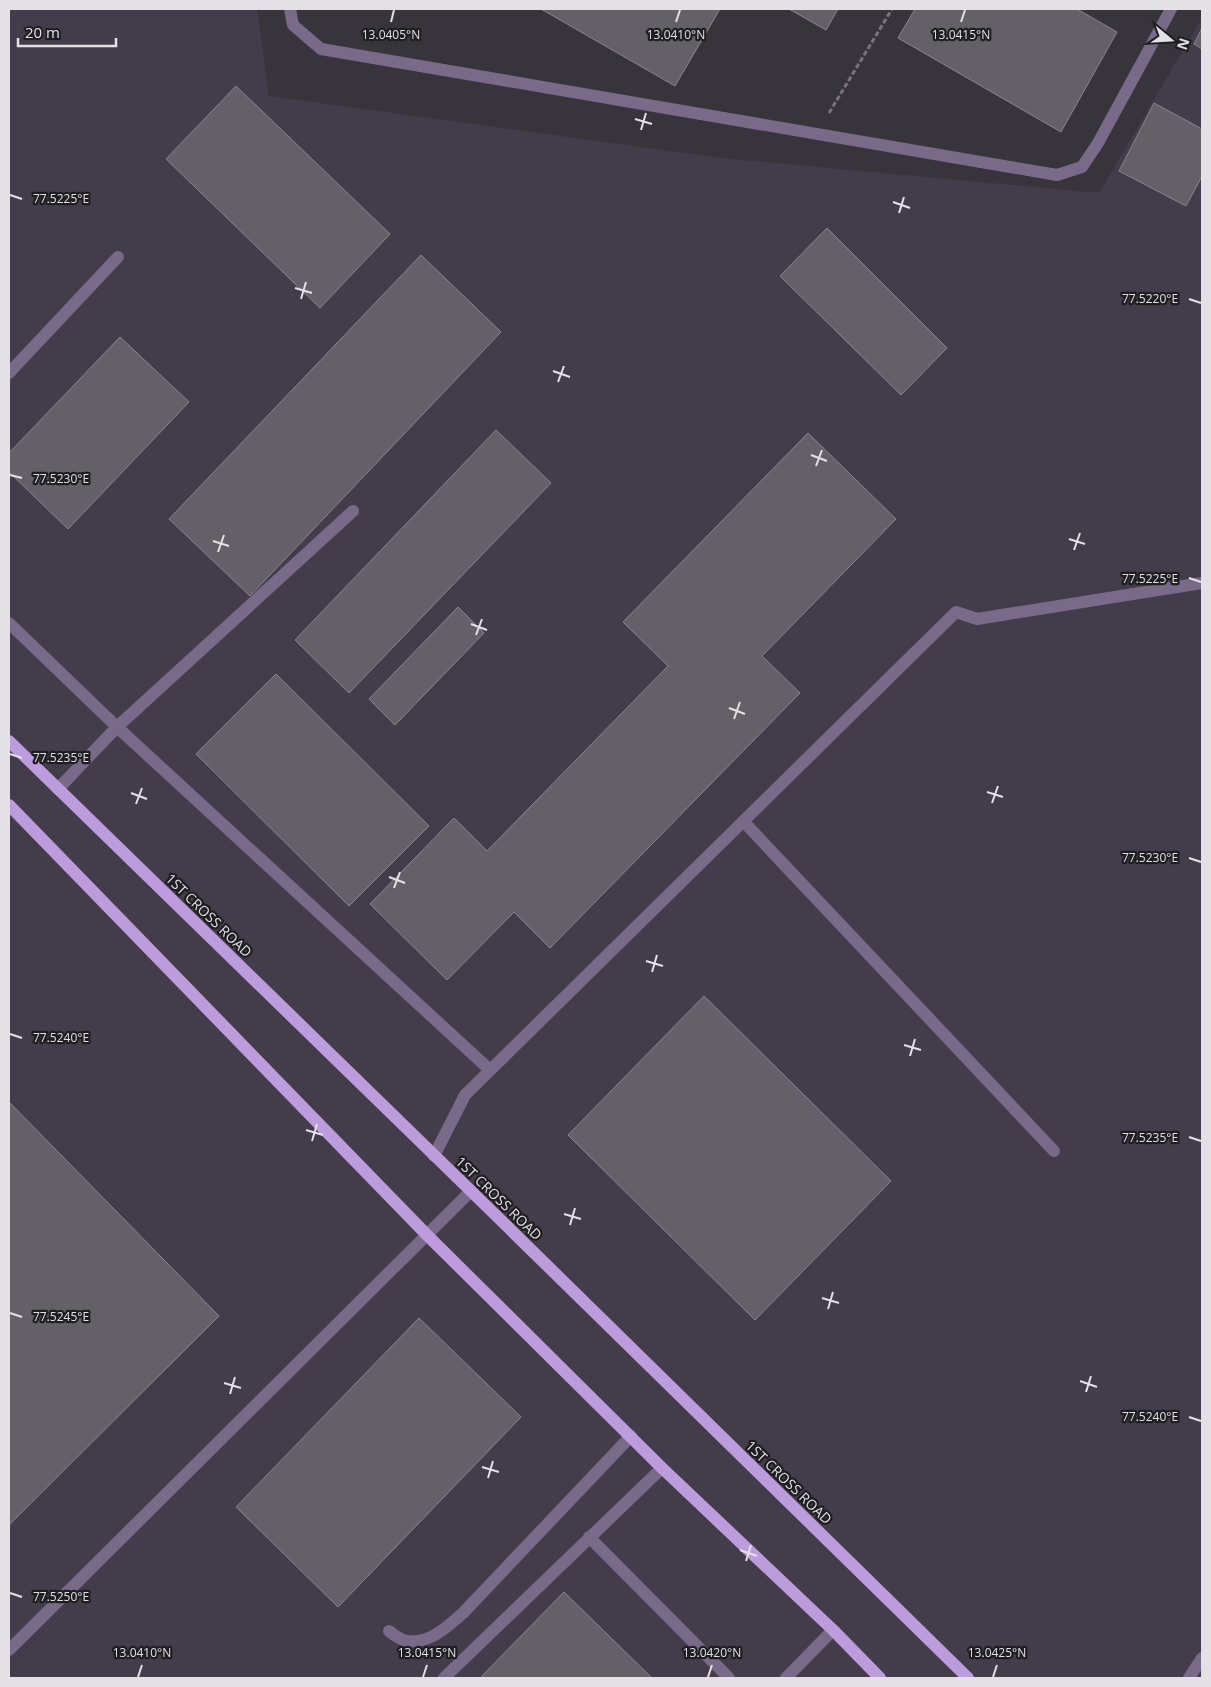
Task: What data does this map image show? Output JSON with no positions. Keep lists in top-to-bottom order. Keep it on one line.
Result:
{"streets":{"main road":["1ST CROSS ROAD"]},"scale_bar":"20 m","north":"right","coordinates":["13.0405°N","13.0410°N","13.0415°N","77.5225°E","77.5220°E","77.5230°E","77.5235°E","77.5240°E","77.5245°E","77.5250°E","13.0420°N","13.0425°N"]}
